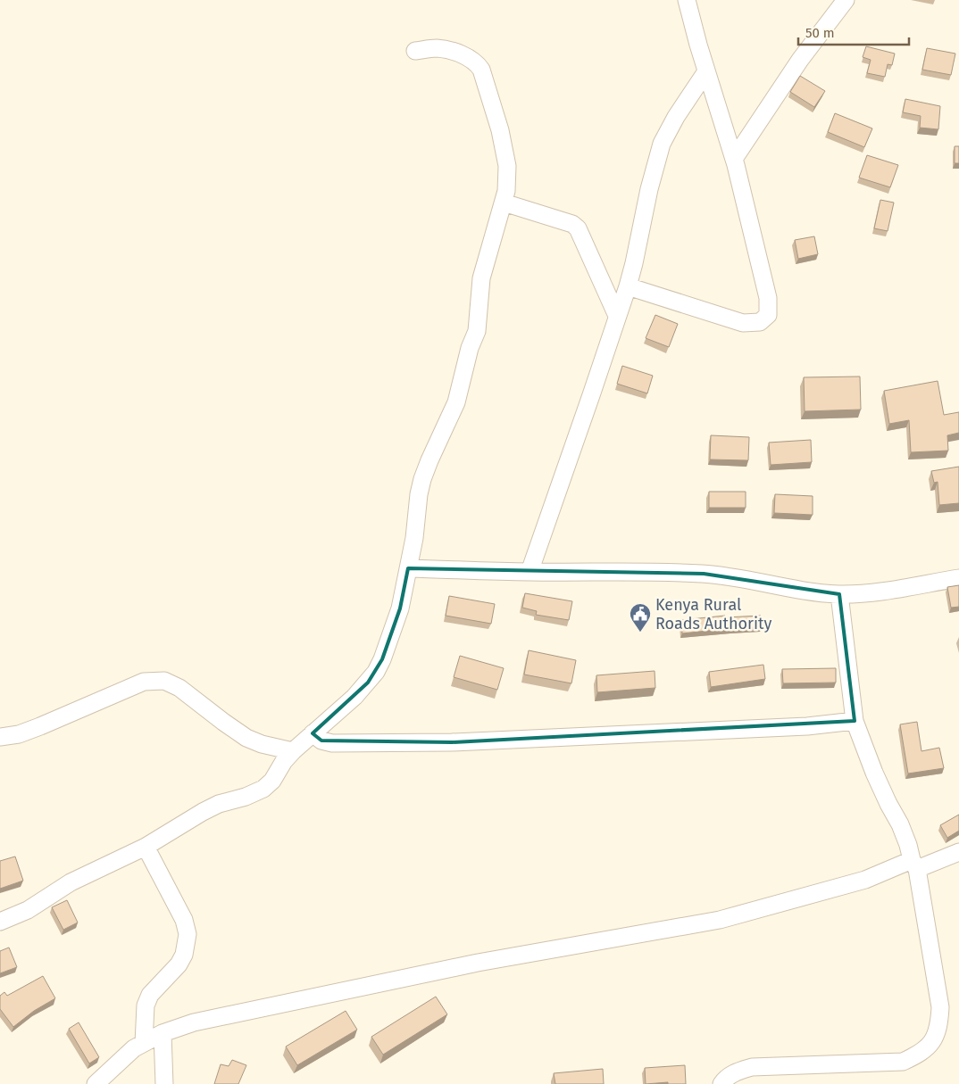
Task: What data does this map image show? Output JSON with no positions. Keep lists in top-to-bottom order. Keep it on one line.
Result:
{"places":{"public building":["Kenya Rural Roads Authority"]},"scale_bar":"50 m"}
